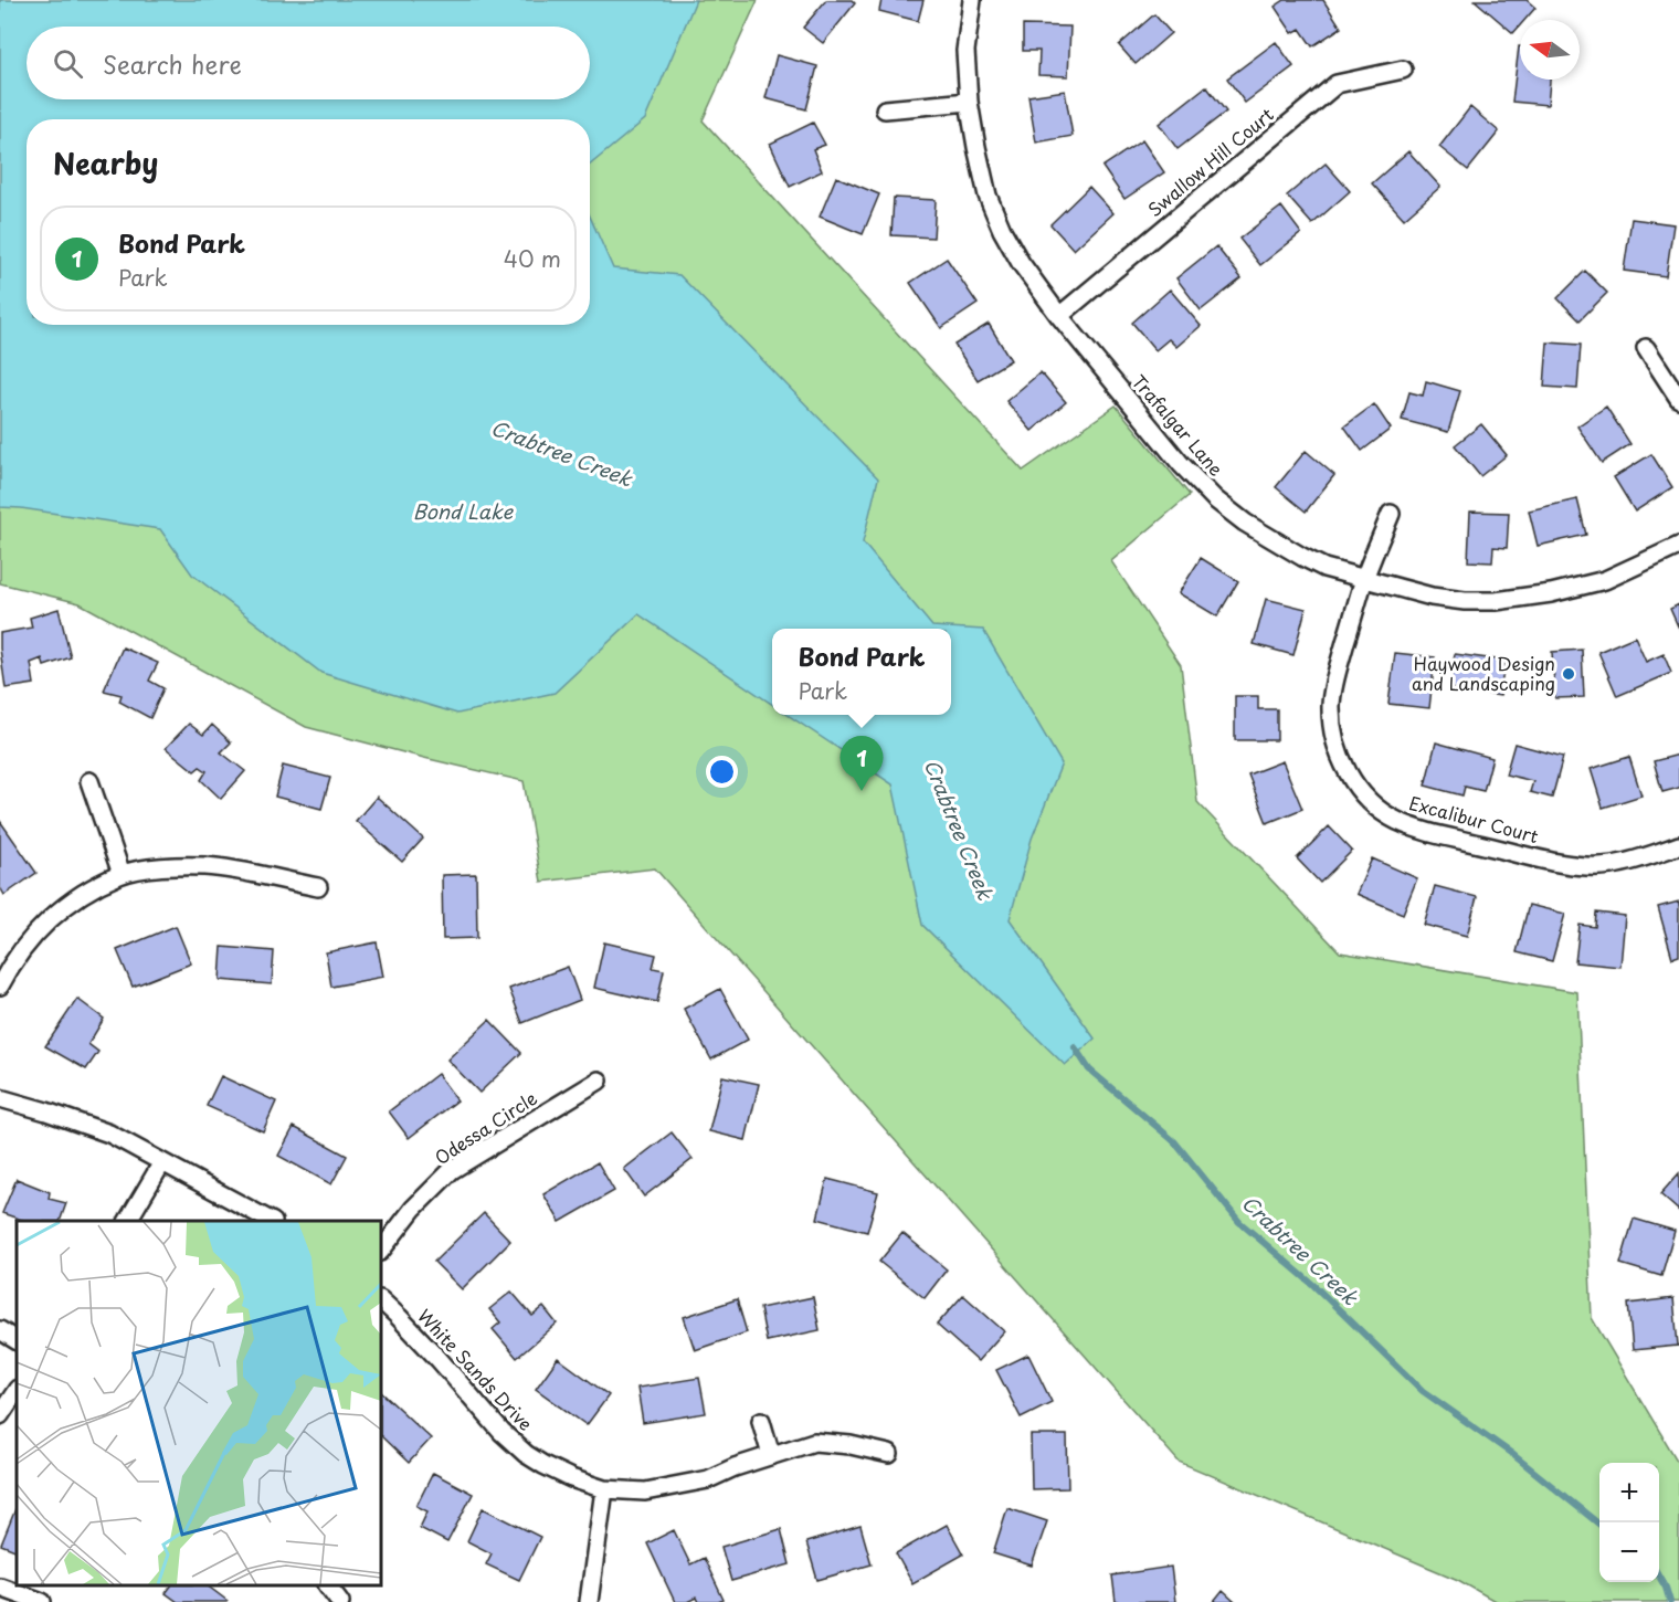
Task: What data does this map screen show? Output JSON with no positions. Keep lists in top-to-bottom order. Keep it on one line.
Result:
{"streets":{"street":["Swallow Hill Court","Trafalgar Lane","Excalibur Court","Odessa Circle","White Sands Drive"]},"crossings":[["Swallow Hill Court","Trafalgar Lane"],["Trafalgar Lane","Excalibur Court"]],"water":["Crabtree Creek","Bond Lake"],"places":["Haywood Design and Landscaping"],"north":"left","page":{"search":"Search here","heading":"Nearby","list":[{"mark":"1","name":"Bond Park","note":"Park","value":"40 m"}],"popup":["Bond Park","Park"],"pins":"1","map_buttons":["+","−"]}}
